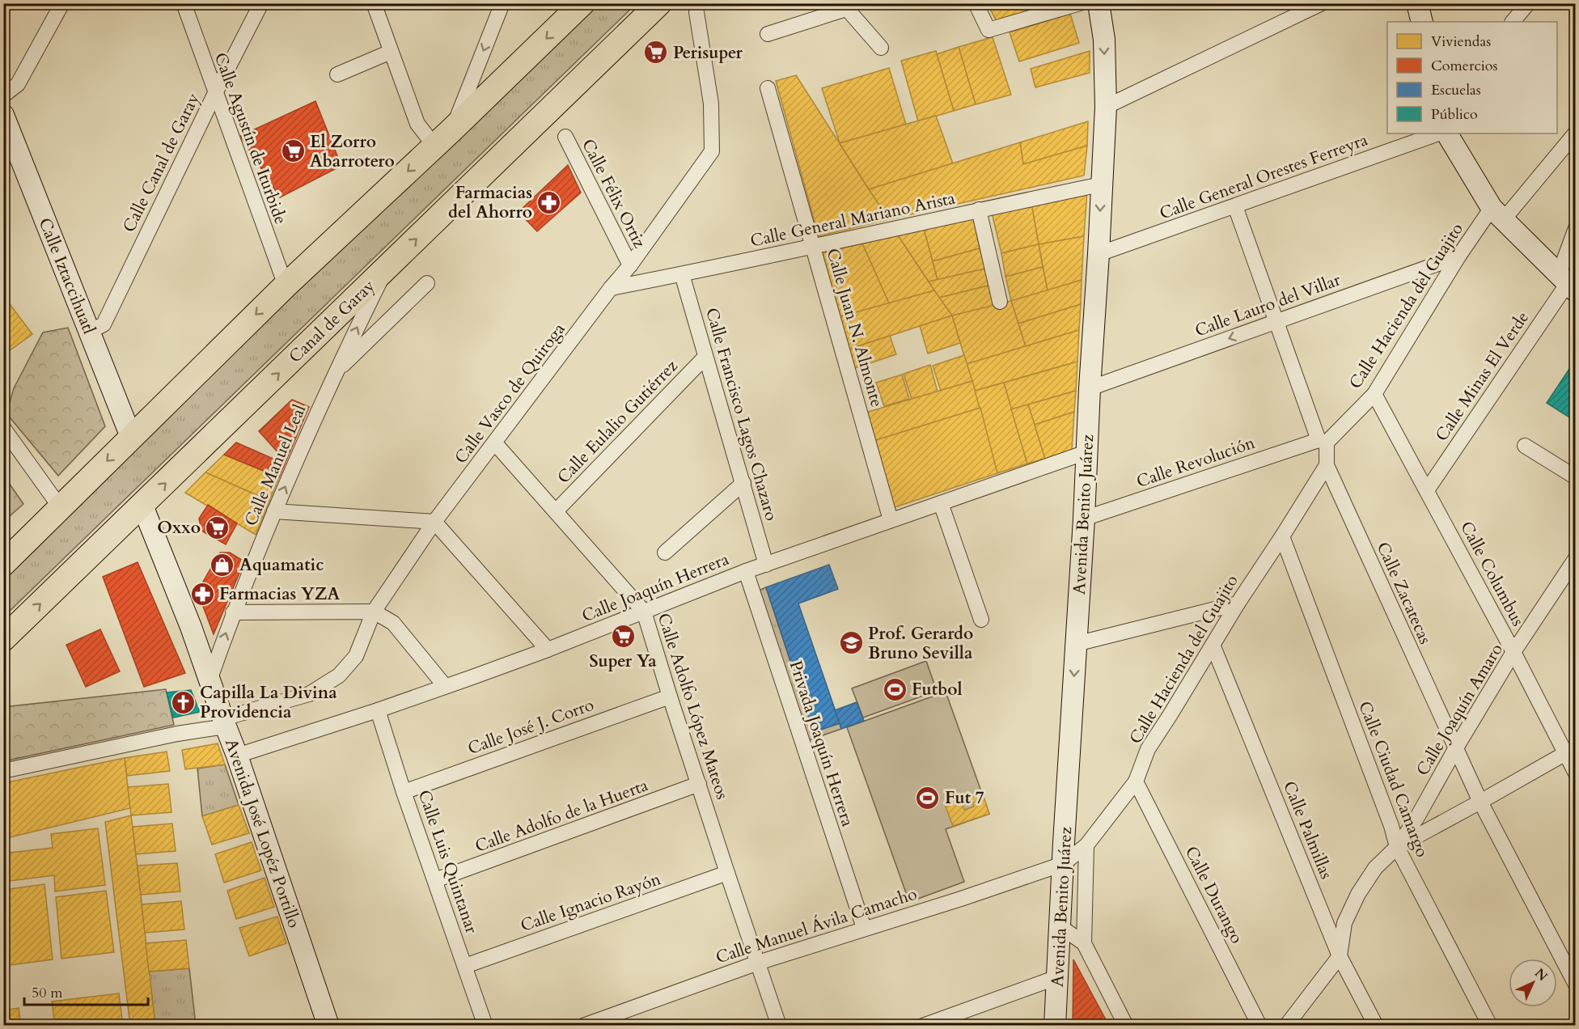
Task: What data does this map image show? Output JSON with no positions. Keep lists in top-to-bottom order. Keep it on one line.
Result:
{"streets":{"main road":["Canal de Garay"],"street":["Calle Agustín de Iturbide","Calle Canal de Garay","Calle General Orestes Ferreyra","Calle Félix Ortiz","Calle General Mariano Arista","Calle Iztaccihuatl","Calle Lauro del Villar","Calle Hacienda del Guajito","Calle Juan N. Almonte","Calle Minas El Verde","Calle Vasco de Quiroga","Calle Francisco Lagos Chazaro","Calle Eulalio Gutiérrez","Calle Revolución","Calle Manuel Leal","Avenida Benito Juárez","Calle Columbus","Calle Joaquín Herrera","Calle Zacatecas","Calle Adolfo López Mateos","Calle Joaquín Amaro","Calle José J. Corro","Privada Joaquín Herrera","Calle Ciudad Camargo","Calle Adolfo de la Huerta","Calle Palmillas","Avenida José Lopéz Portillo","Calle Luis Quintanar","Calle Durango","Calle Ignacio Rayón","Calle Manuel Ávila Camacho"]},"crossings":[["Calle Agustín de Iturbide","Calle Canal de Garay"],["Calle Canal de Garay","Calle Iztaccihuatl"],["Calle General Orestes Ferreyra","Avenida Benito Juárez"],["Calle General Orestes Ferreyra","Calle Zacatecas"],["Calle Félix Ortiz","Calle Vasco de Quiroga"],["Calle General Mariano Arista","Calle Juan N. Almonte"],["Calle General Mariano Arista","Calle Vasco de Quiroga"],["Calle General Mariano Arista","Calle Francisco Lagos Chazaro"],["Calle General Mariano Arista","Avenida Benito Juárez"],["Calle Lauro del Villar","Calle Hacienda del Guajito"],["Calle Lauro del Villar","Avenida Benito Juárez"],["Calle Lauro del Villar","Calle Zacatecas"],["Calle Hacienda del Guajito","Calle Revolución"],["Calle Hacienda del Guajito","Avenida Benito Juárez"],["Calle Hacienda del Guajito","Calle Columbus"],["Calle Hacienda del Guajito","Calle Zacatecas"],["Calle Hacienda del Guajito","Calle Ciudad Camargo"],["Calle Hacienda del Guajito","Calle Palmillas"],["Calle Hacienda del Guajito","Calle Durango"],["Calle Hacienda del Guajito","Calle Manuel Ávila Camacho"],["Canal de Garay","Calle Manuel Leal"],["Canal de Garay","Avenida José Lopéz Portillo"],["Calle Juan N. Almonte","Calle Joaquín Herrera"],["Calle Minas El Verde","Calle Columbus"],["Calle Vasco de Quiroga","Calle Adolfo López Mateos"],["Calle Vasco de Quiroga","Avenida José Lopéz Portillo"],["Calle Francisco Lagos Chazaro","Calle Eulalio Gutiérrez"],["Calle Francisco Lagos Chazaro","Calle Joaquín Herrera"],["Calle Eulalio Gutiérrez","Calle Adolfo López Mateos"],["Calle Revolución","Avenida Benito Juárez"],["Calle Revolución","Calle Zacatecas"],["Calle Manuel Leal","Avenida José Lopéz Portillo"],["Avenida Benito Juárez","Calle Joaquín Herrera"],["Avenida Benito Juárez","Calle Manuel Ávila Camacho"],["Calle Columbus","Calle Joaquín Amaro"],["Calle Joaquín Herrera","Calle Adolfo López Mateos"],["Calle Joaquín Herrera","Privada Joaquín Herrera"],["Calle Joaquín Herrera","Avenida José Lopéz Portillo"],["Calle Joaquín Herrera","Calle Luis Quintanar"],["Calle Zacatecas","Calle Joaquín Amaro"],["Calle Adolfo López Mateos","Calle José J. Corro"],["Calle Adolfo López Mateos","Calle Adolfo de la Huerta"],["Calle Adolfo López Mateos","Calle Ignacio Rayón"],["Calle Adolfo López Mateos","Calle Manuel Ávila Camacho"],["Calle Joaquín Amaro","Calle Ciudad Camargo"],["Calle Joaquín Amaro","Calle Palmillas"],["Calle José J. Corro","Calle Luis Quintanar"],["Privada Joaquín Herrera","Calle Manuel Ávila Camacho"],["Calle Adolfo de la Huerta","Calle Luis Quintanar"],["Calle Luis Quintanar","Calle Ignacio Rayón"]],"one_way":["Calle Lauro del Villar","Avenida Benito Juárez"],"places":{"supermarket":["Perisuper","El Zorro Abarrotero","Oxxo","Super Ya"],"pharmacy":["Farmacias del Ahorro","Farmacias YZA"],"shop":["Aquamatic"],"school or university":["Prof. Gerardo Bruno Sevilla"],"sports":["Futbol","Fut 7"],"church":["Capilla La Divina Providencia"]},"legend":["Viviendas","Comercios","Escuelas","Público"],"scale_bar":"50 m","north":"top right"}
